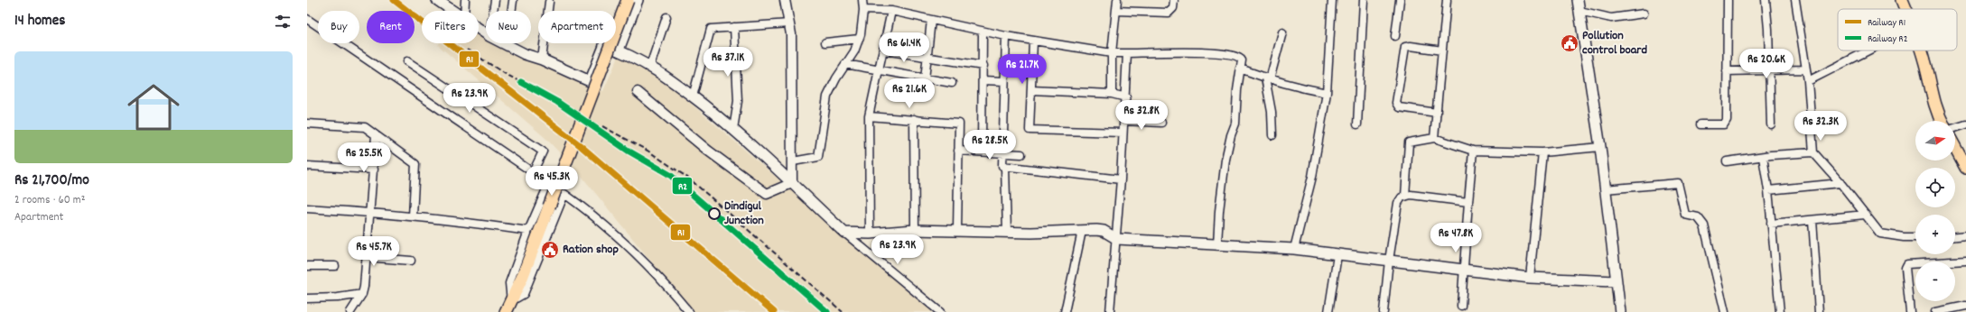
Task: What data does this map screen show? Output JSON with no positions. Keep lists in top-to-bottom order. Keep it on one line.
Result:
{"places":{"public building":["Pollution control board","Ration shop"],"other":["Dindigul Junction"]},"lines":["rail line R1","rail line R2"],"legend":["Railway R1","Railway R2"],"north":"right","page":{"heading":"14 homes","chip":["Buy","Rent","Filters","New","Apartment"],"price":["Rs 61.4K","Rs 37.1K","Rs 20.6K","Rs 21.7K","Rs 21.6K","Rs 23.9K","Rs 32.8K","Rs 32.3K","Rs 28.5K","Rs 25.5K","Rs 45.3K","Rs 47.8K","Rs 23.9K","Rs 45.7K"],"list":[{"name":"Rs 21,700/mo","note":"2 rooms · 60 m² · Apartment"}],"map_buttons":["+","−"]}}
